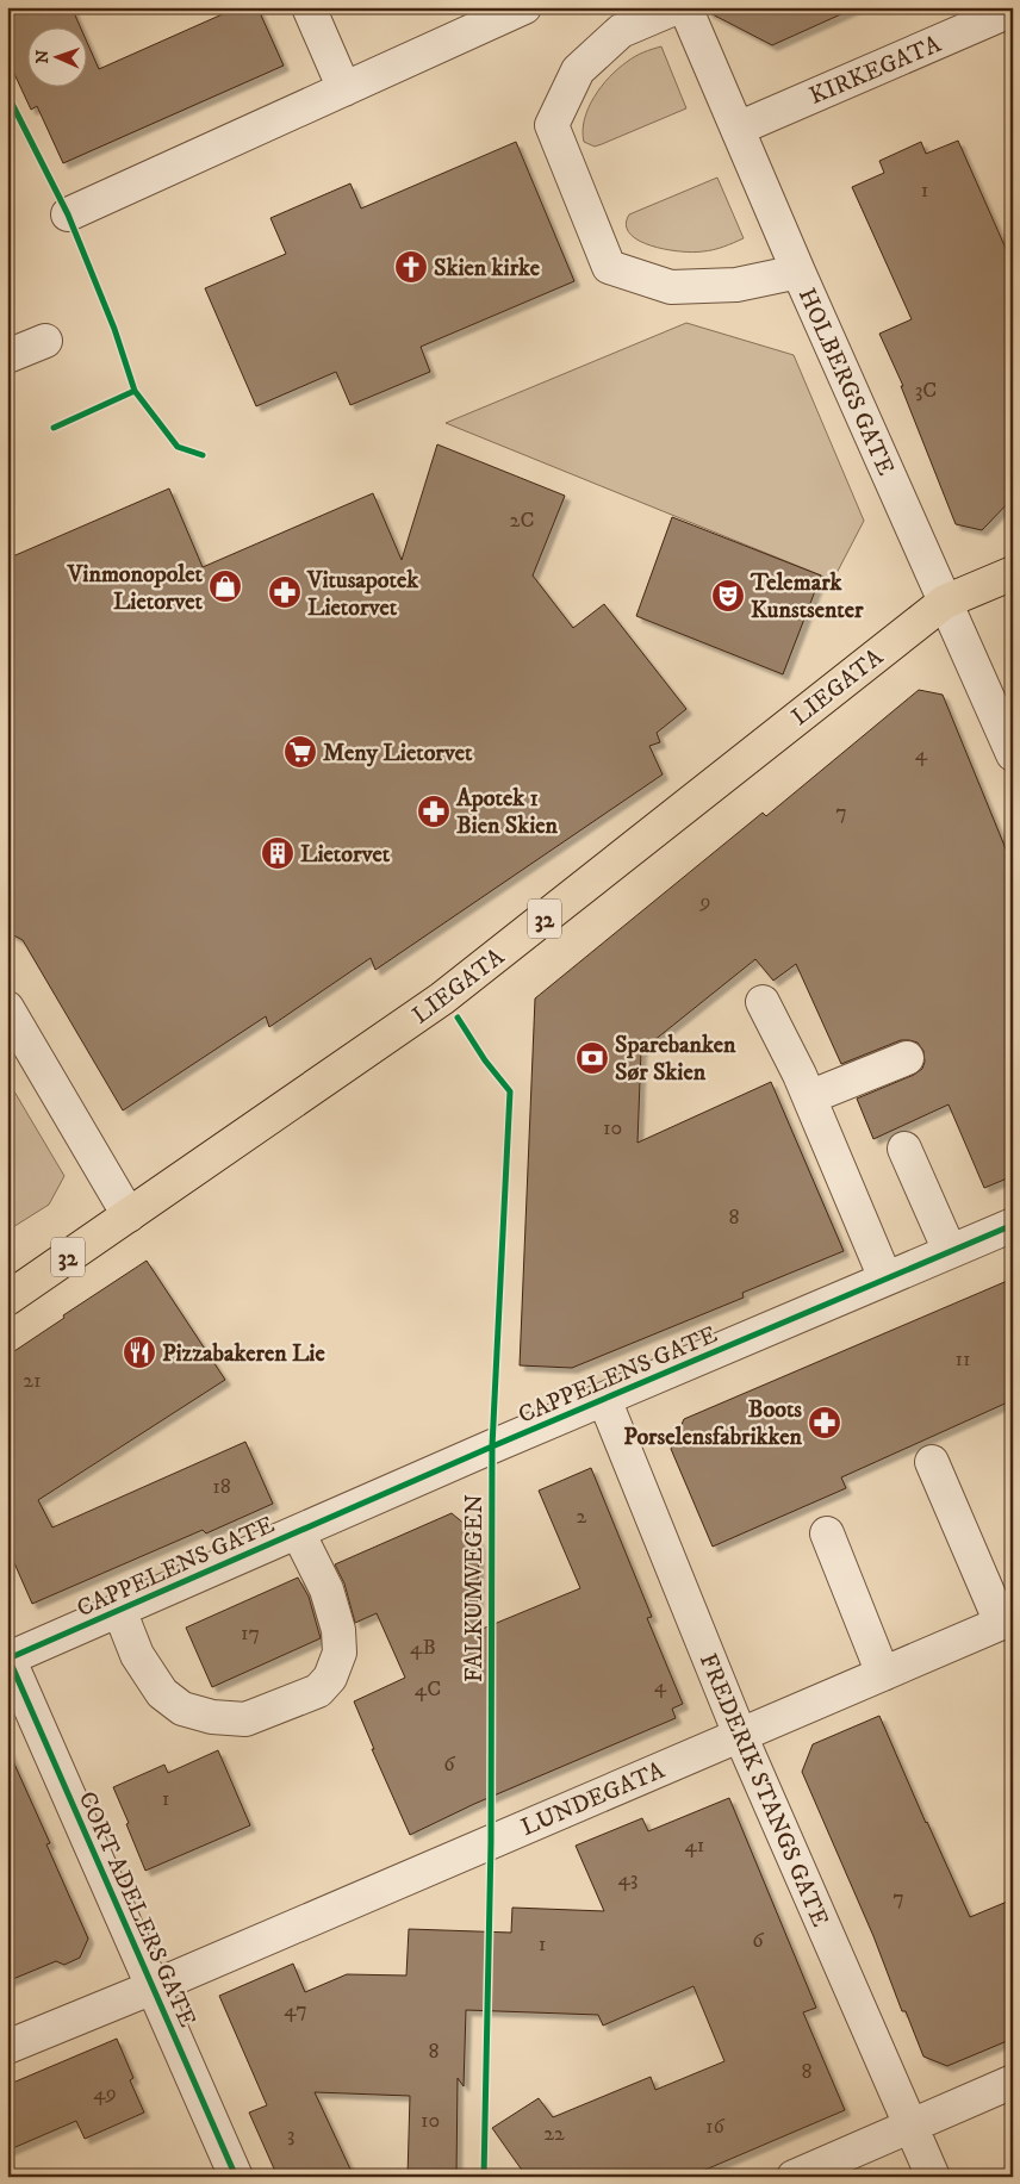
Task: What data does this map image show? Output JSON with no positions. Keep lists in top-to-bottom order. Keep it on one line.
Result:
{"streets":{"main road":["LIEGATA","32"],"street":["KIRKEGATA","HOLBERGS GATE","CAPPELENS GATE","FREDERIK STANGS GATE","LUNDEGATA","CORT ADELERS GATE"],"cycle path":["FALKUMVEGEN"]},"crossings":[["KIRKEGATA","HOLBERGS GATE"],["HOLBERGS GATE","LIEGATA"],["HOLBERGS GATE","32"],["LIEGATA","32"],["CAPPELENS GATE","FREDERIK STANGS GATE"],["CAPPELENS GATE","CORT ADELERS GATE"],["FREDERIK STANGS GATE","LUNDEGATA"],["LUNDEGATA","CORT ADELERS GATE"]],"places":{"church":["Skien kirke"],"shop":["Vinmonopolet Lietorvet"],"pharmacy":["Vitusapotek Lietorvet","Apotek 1 Bien Skien","Boots Porselensfabrikken"],"theatre":["Telemark Kunstsenter"],"supermarket":["Meny Lietorvet"],"building":["Lietorvet"],"bank":["Sparebanken Sør Skien"],"restaurant":["Pizzabakeren Lie"]},"house_numbers":["1","3C","2C","4","7","9","10","8","11","21","18","2","17","4B","4","4C","6","1","41","43","7","6","1","47","8","8","49","10","16","22","3"],"north":"left"}
